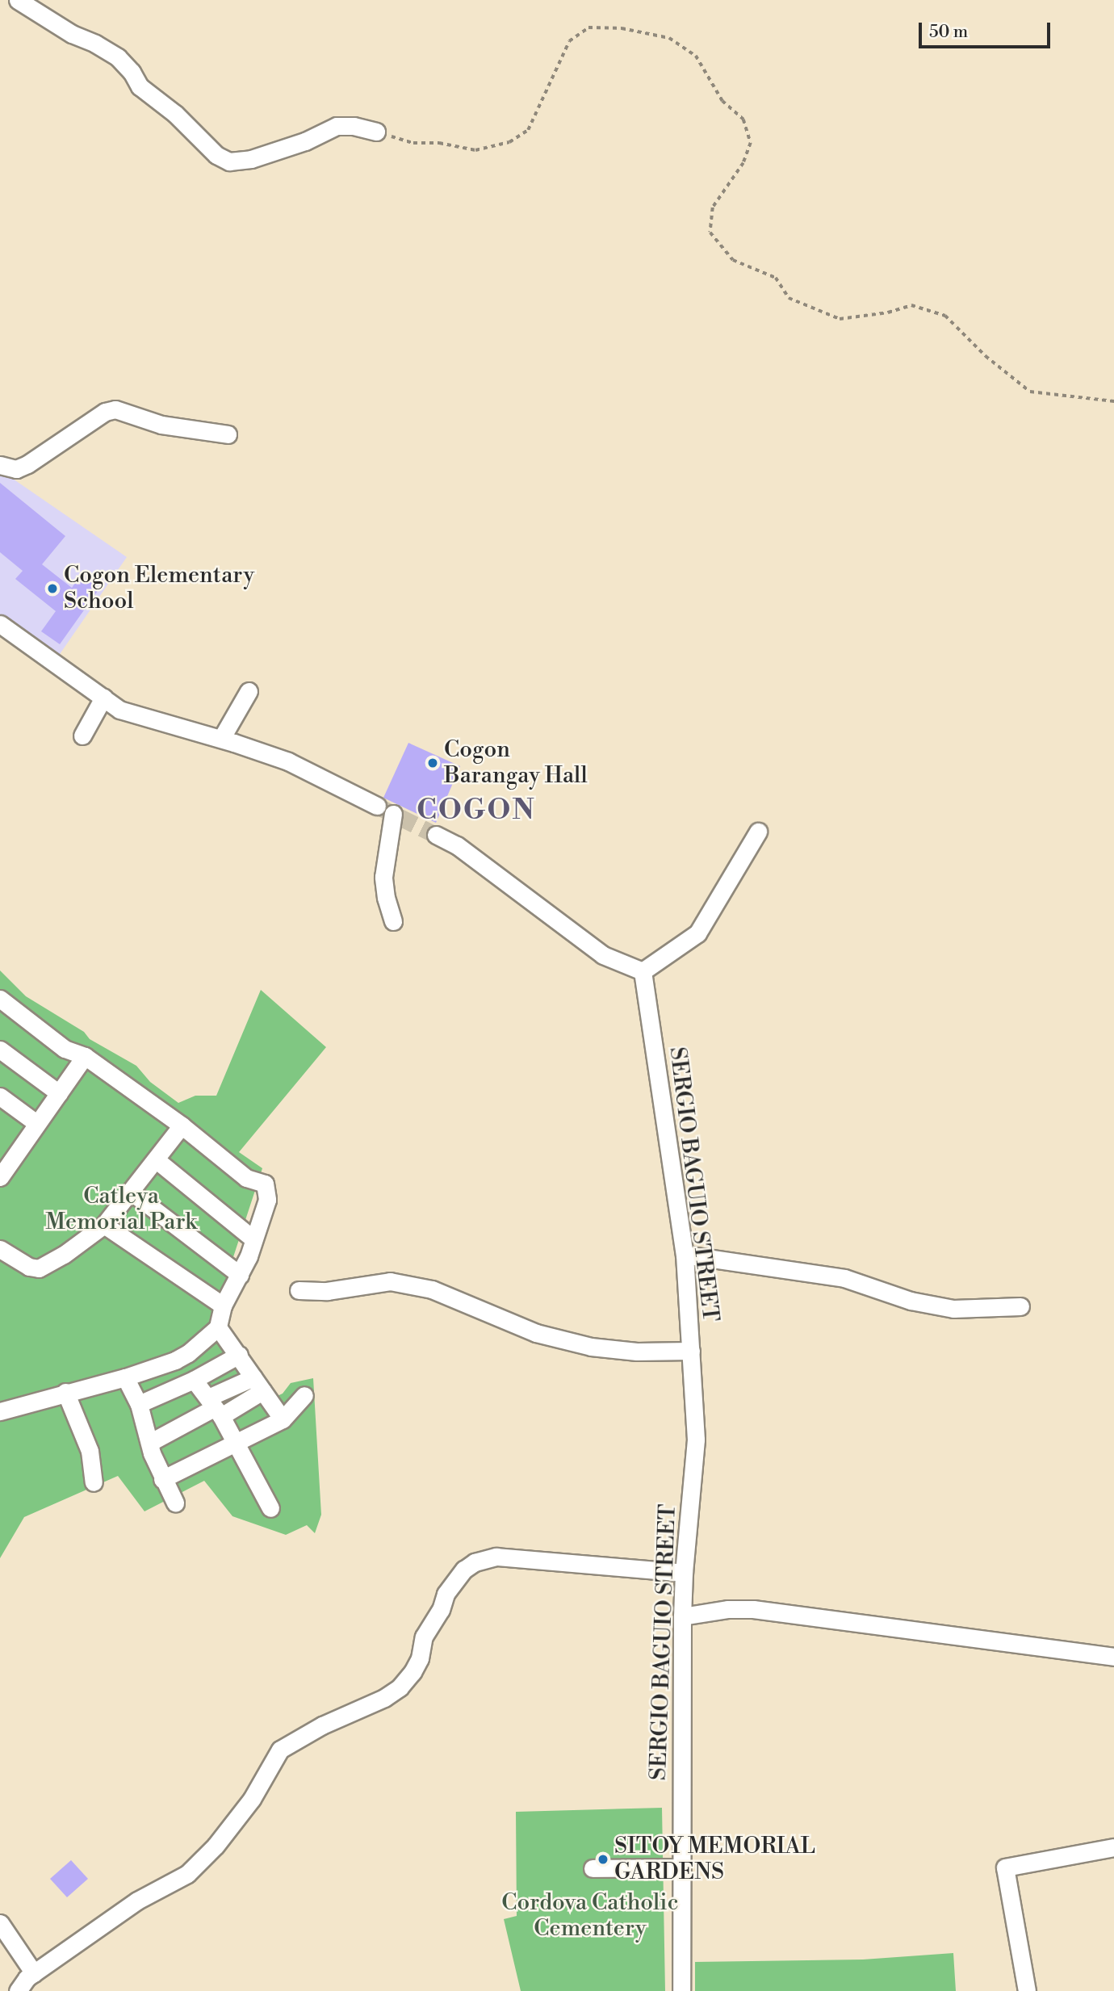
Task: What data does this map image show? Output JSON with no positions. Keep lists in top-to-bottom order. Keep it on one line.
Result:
{"streets":{"street":["SERGIO BAGUIO STREET"]},"districts":["COGON"],"parks":["Catleya Memorial Park","Cordova Catholic Cementery"],"places":["Cogon Elementary School","Cogon Barangay Hall","SITOY MEMORIAL GARDENS"],"scale_bar":"50 m"}
